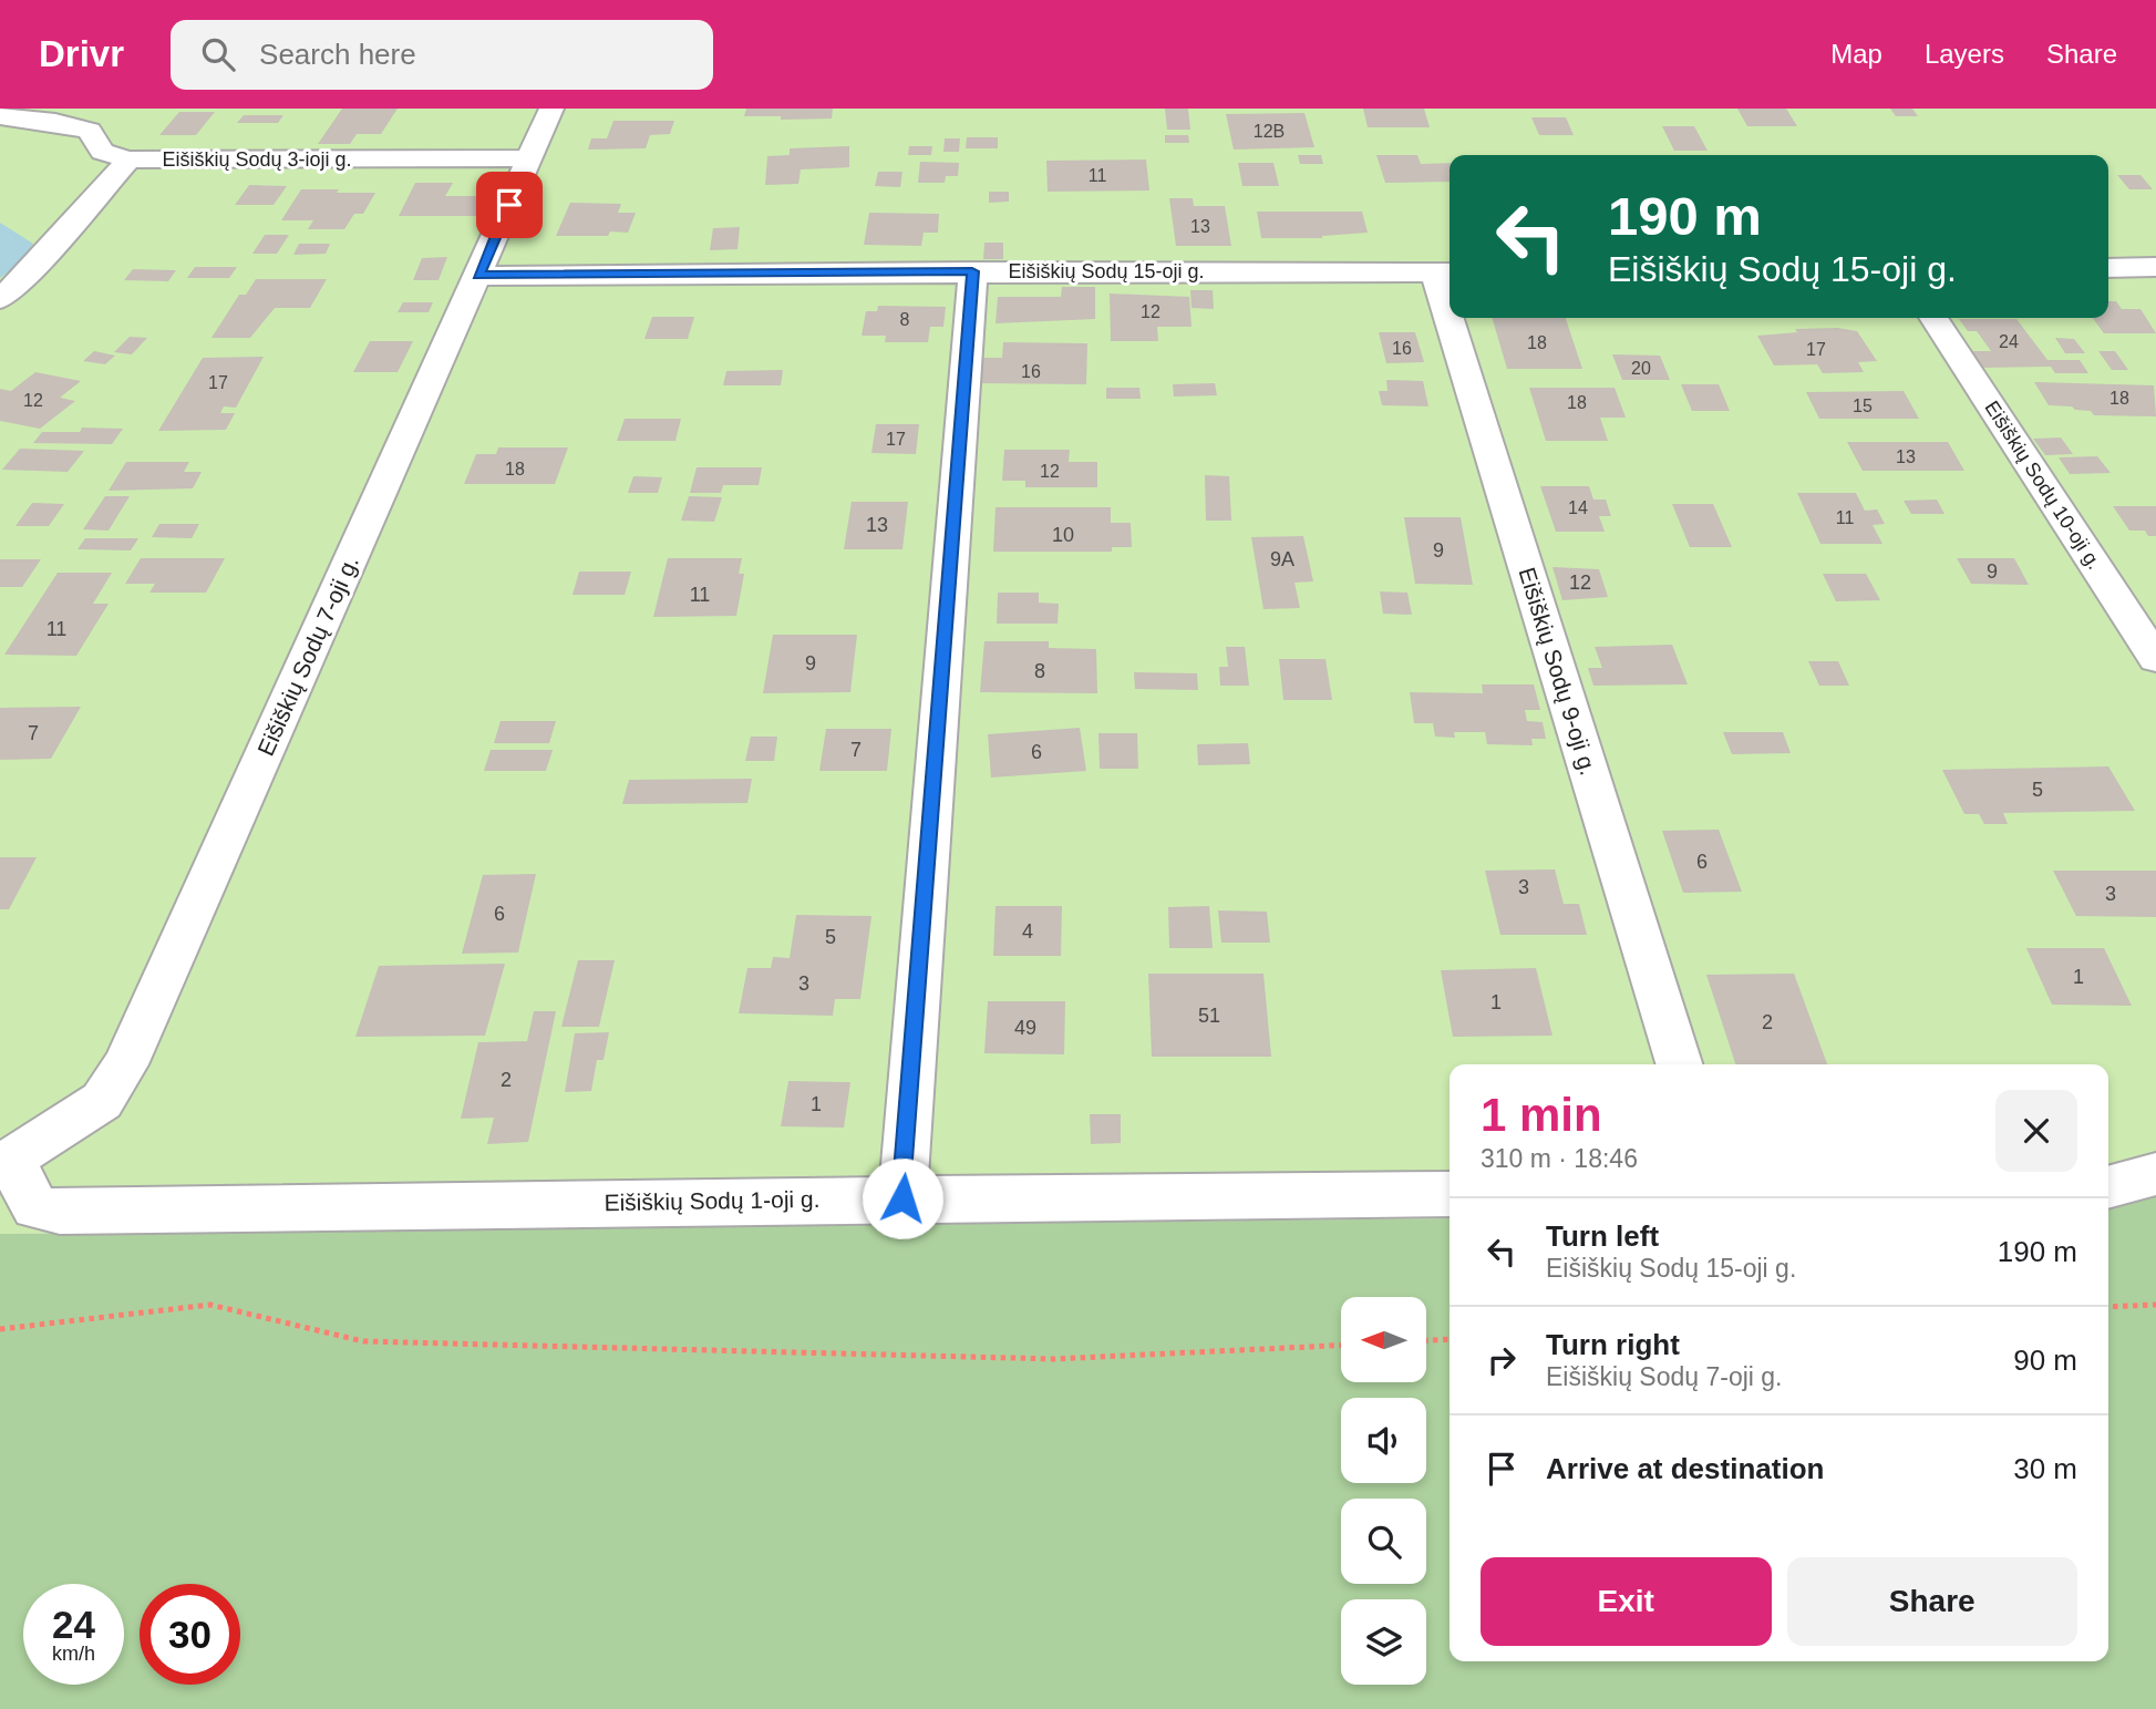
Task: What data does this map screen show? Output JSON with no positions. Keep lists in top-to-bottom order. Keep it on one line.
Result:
{"streets":{"street":["Eišiškių Sodų 3-ioji g.","Eišiškių Sodų 15-oji g.","Eišiškių Sodų 10-oji g.","Eišiškių Sodų 7-oji g.","Eišiškių Sodų 9-oji g.","Eišiškių Sodų 1-oji g."]},"crossings":[["Eišiškių Sodų 3-ioji g.","Eišiškių Sodų 7-oji g."],["Eišiškių Sodų 15-oji g.","Eišiškių Sodų 7-oji g."],["Eišiškių Sodų 7-oji g.","Eišiškių Sodų 1-oji g."]],"house_numbers":["12B","11","13","12","8","24","18","16","17","20","16","17","18","12","18","15","17","13","18","12","14","11","13","10","9","9A","9","12","11","11","9","8","7","7","6","5","6","3","3","6","4","5","1","3","1","51","2","49","2","1"],"north":"left","page":{"header":"Drivr","search":"Search here","nav":["Map","Layers","Share"],"turn":["190 m","Eišiškių Sodų 15-oji g."],"heading":["1 min","310 m · 18:46"],"list":[{"name":"Turn left","note":"Eišiškių Sodų 15-oji g.","value":"190 m"},{"name":"Turn right","note":"Eišiškių Sodų 7-oji g.","value":"90 m"},{"name":"Arrive at destination","value":"30 m"}],"buttons":["Exit","Share"],"speed":"24 km/h","limit":"30"}}
